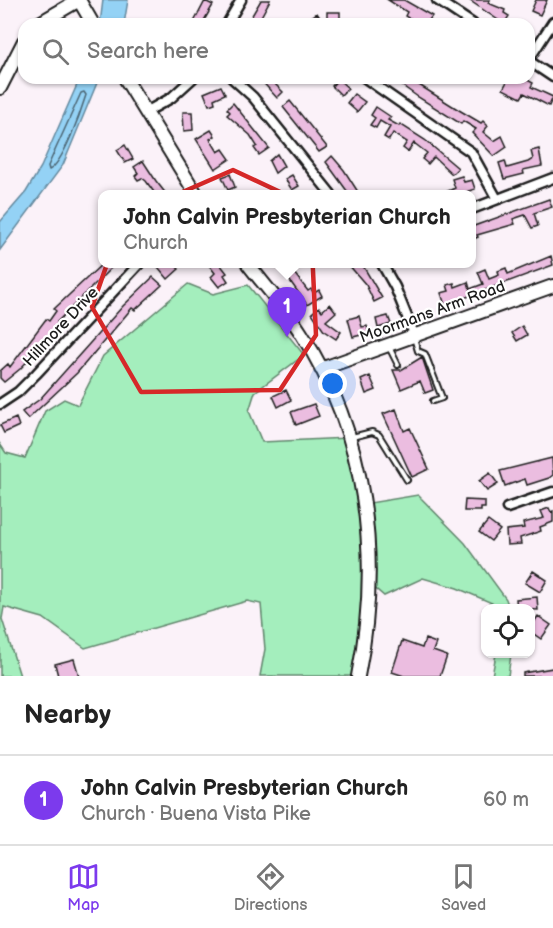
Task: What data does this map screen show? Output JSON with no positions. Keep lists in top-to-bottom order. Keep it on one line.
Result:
{"streets":{"main road":["Moormans Arm Road"],"street":["Hillmore Drive"]},"page":{"search":"Search here","popup":["John Calvin Presbyterian Church","Church"],"pins":"1","heading":"Nearby","list":[{"mark":"1","name":"John Calvin Presbyterian Church","note":"Church · Buena Vista Pike","value":"60 m"}],"nav":["Map","Directions","Saved"]}}
